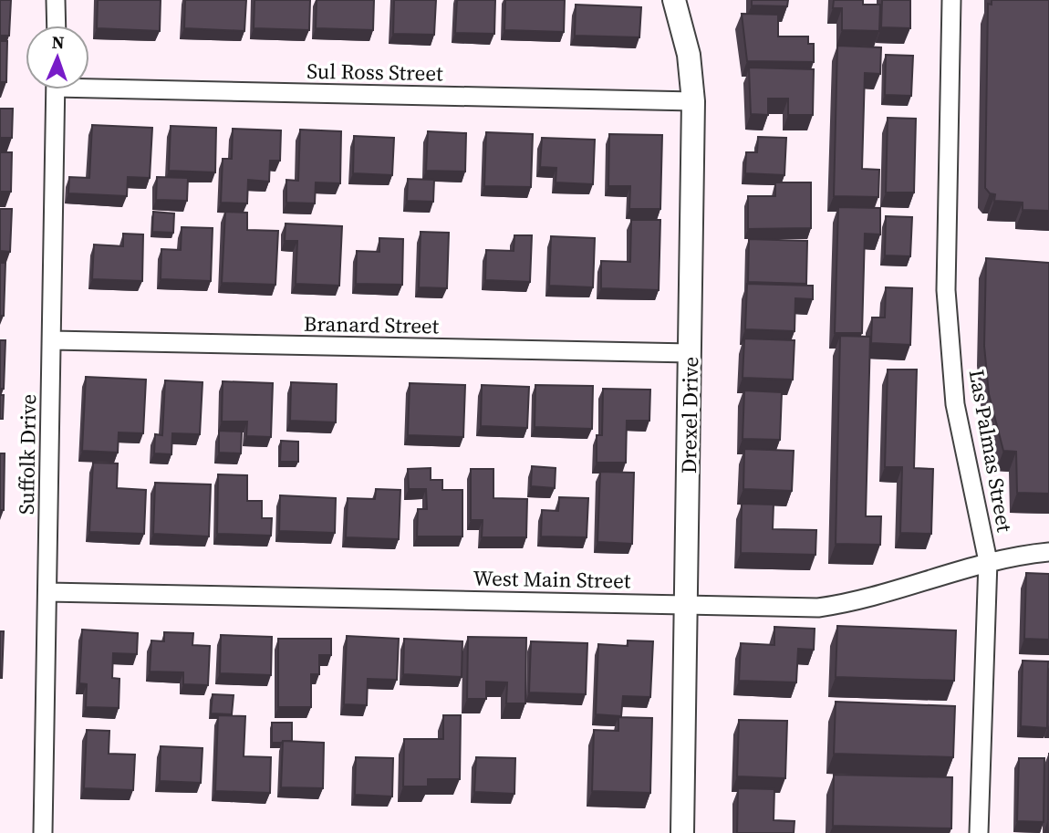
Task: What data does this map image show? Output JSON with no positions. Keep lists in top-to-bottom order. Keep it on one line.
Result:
{"streets":{"street":["Sul Ross Street","Branard Street","Drexel Drive","Las Palmas Street","Suffolk Drive","West Main Street"]},"crossings":[["Sul Ross Street","Drexel Drive"],["Branard Street","Drexel Drive"],["Branard Street","Suffolk Drive"],["Drexel Drive","West Main Street"],["Las Palmas Street","West Main Street"],["Suffolk Drive","West Main Street"]],"north":"top"}
